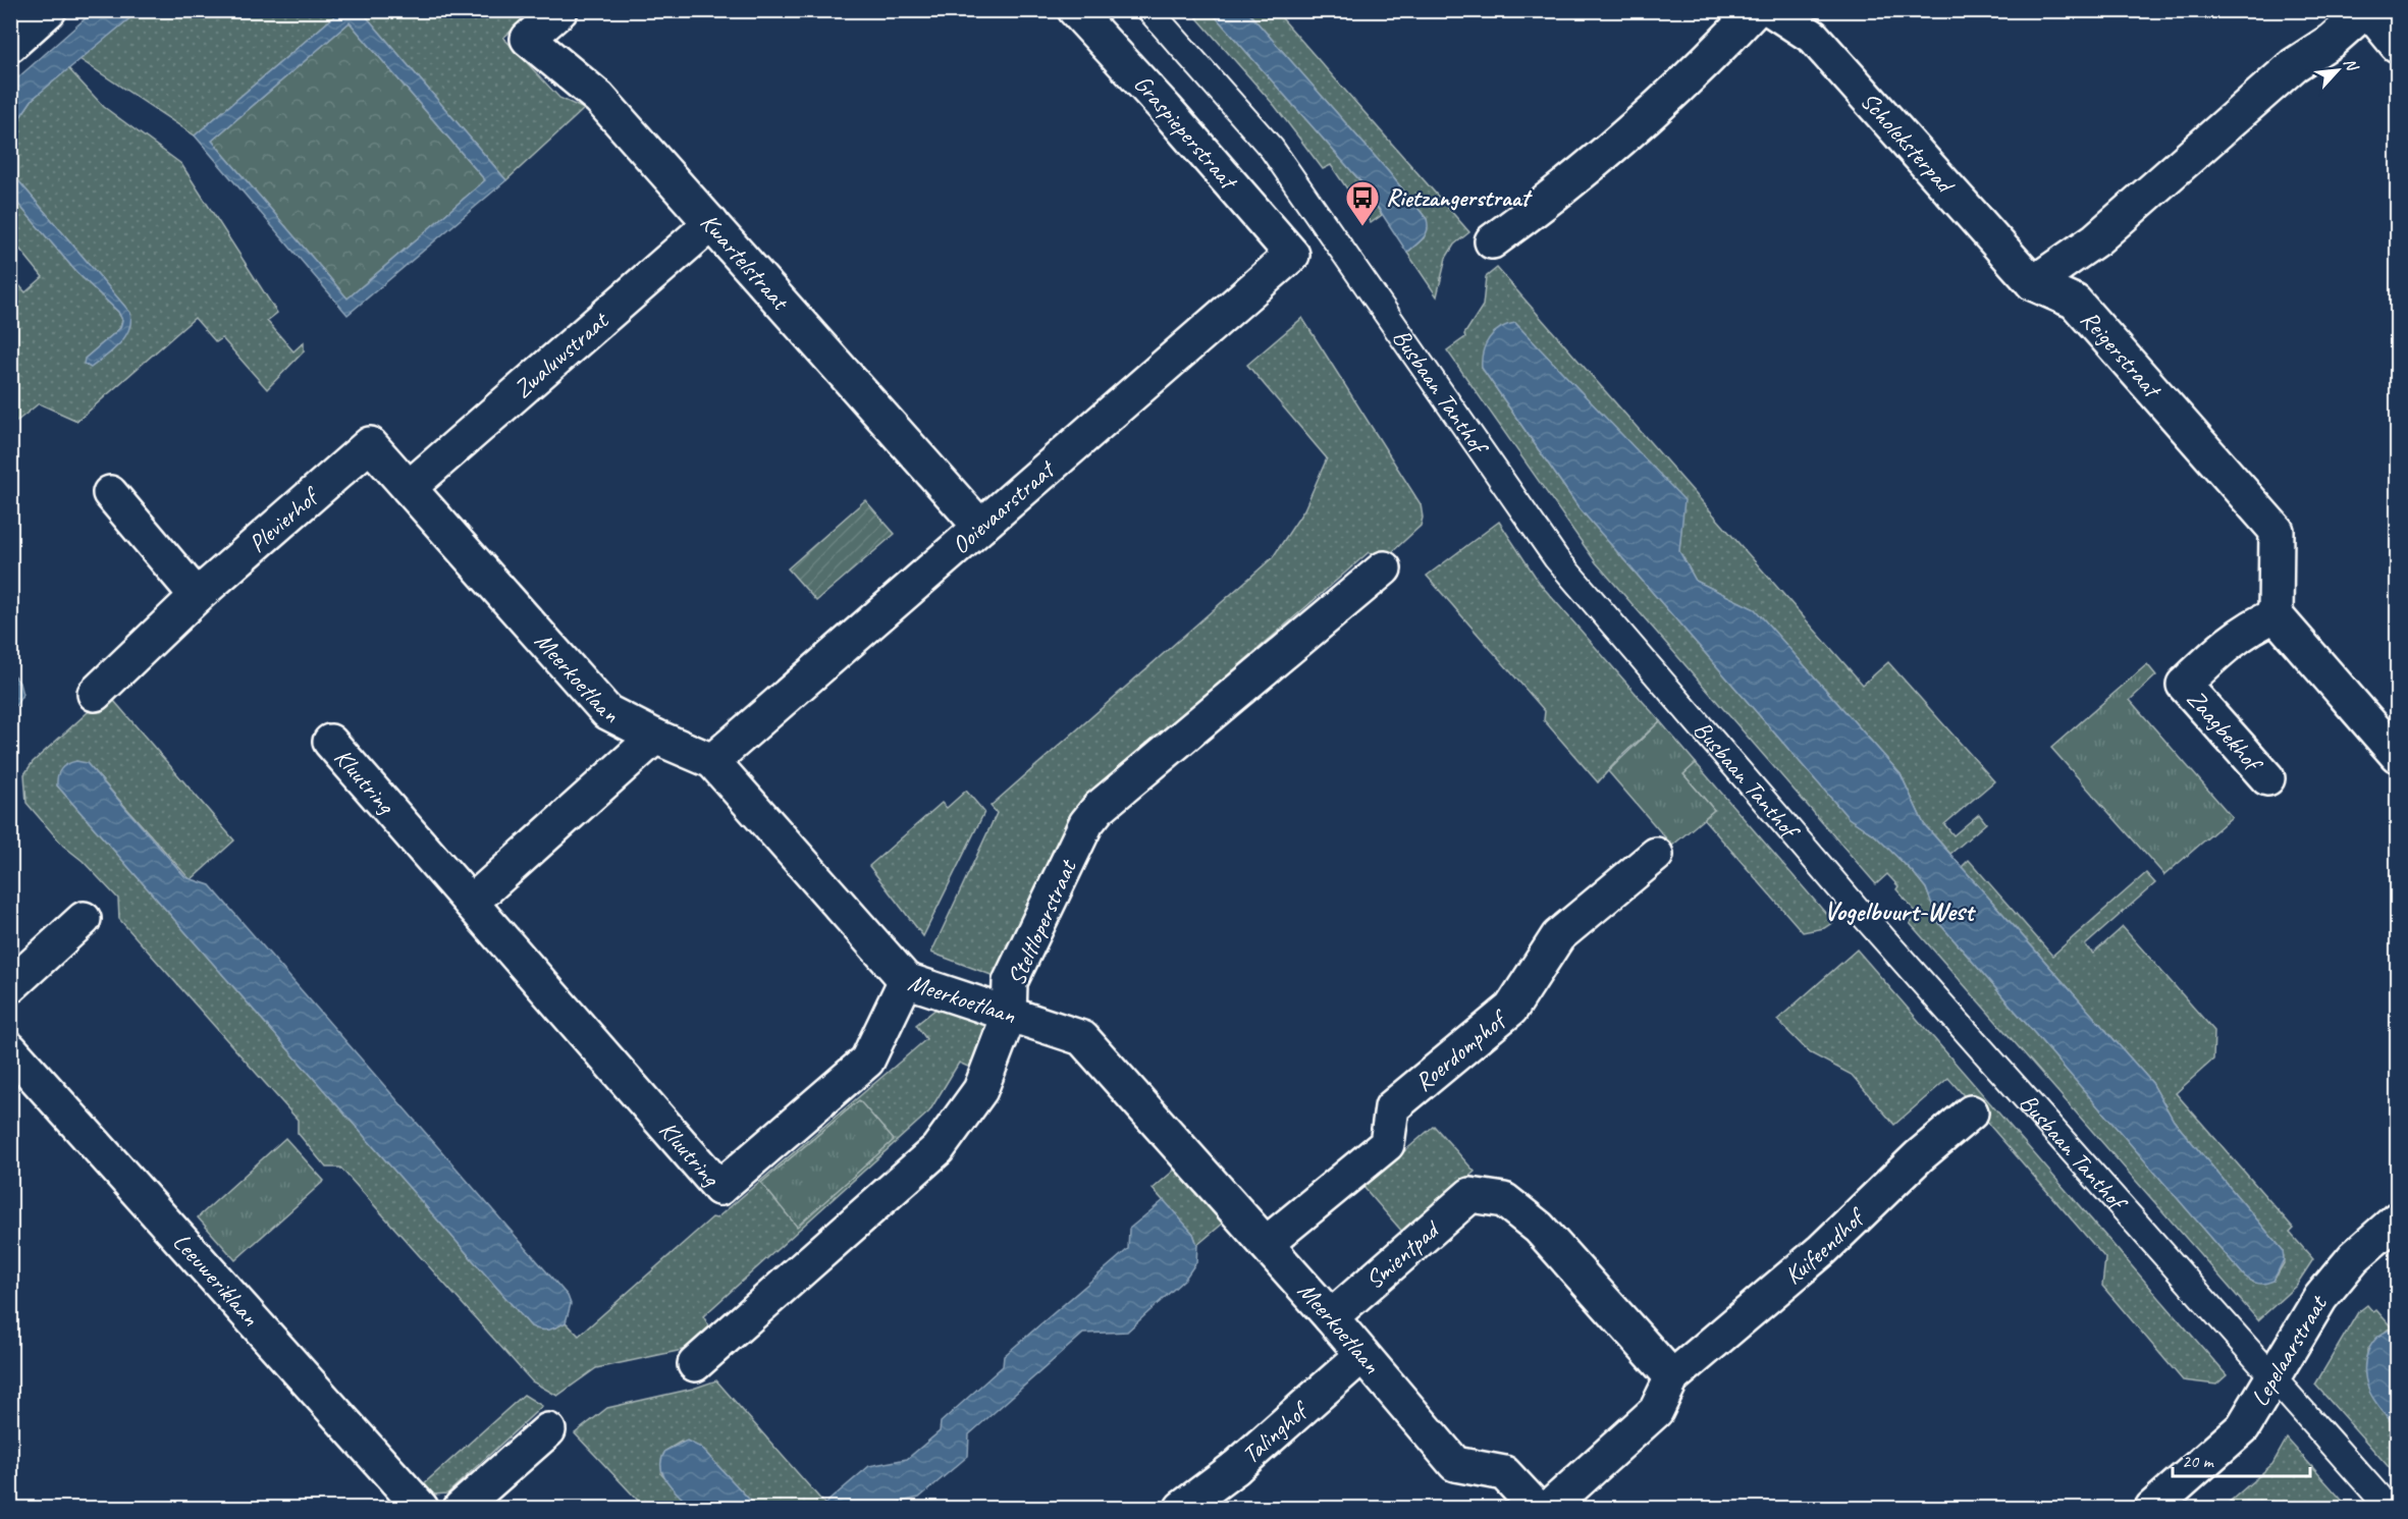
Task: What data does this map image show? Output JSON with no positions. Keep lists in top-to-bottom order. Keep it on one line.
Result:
{"streets":{"street":["Graspieperstraat","Scholeksterpad","Kwartelstraat","Reigerstraat","Zwaluwstraat","Ooievaarstraat","Plevierhof","Meerkoetlaan","Zaagbekhof","Kluutring","Steltloperstraat","Roerdomphof","Kuifeendhof","Smientpad","Leeuweriklaan","Lepelaarstraat","Talinghof"],"lane":["Busbaan Tanthof"]},"crossings":[["Graspieperstraat","Ooievaarstraat"],["Scholeksterpad","Reigerstraat"],["Kwartelstraat","Zwaluwstraat"],["Kwartelstraat","Ooievaarstraat"],["Reigerstraat","Zaagbekhof"],["Zwaluwstraat","Meerkoetlaan"],["Busbaan Tanthof","Lepelaarstraat"],["Ooievaarstraat","Meerkoetlaan"],["Plevierhof","Meerkoetlaan"],["Meerkoetlaan","Kluutring"],["Meerkoetlaan","Steltloperstraat"],["Meerkoetlaan","Roerdomphof"],["Meerkoetlaan","Smientpad"],["Meerkoetlaan","Talinghof"],["Kuifeendhof","Smientpad"]],"districts":["Vogelbuurt-West"],"places":{"bus stop":["Rietzangerstraat"]},"scale_bar":"20 m","north":"top right"}
